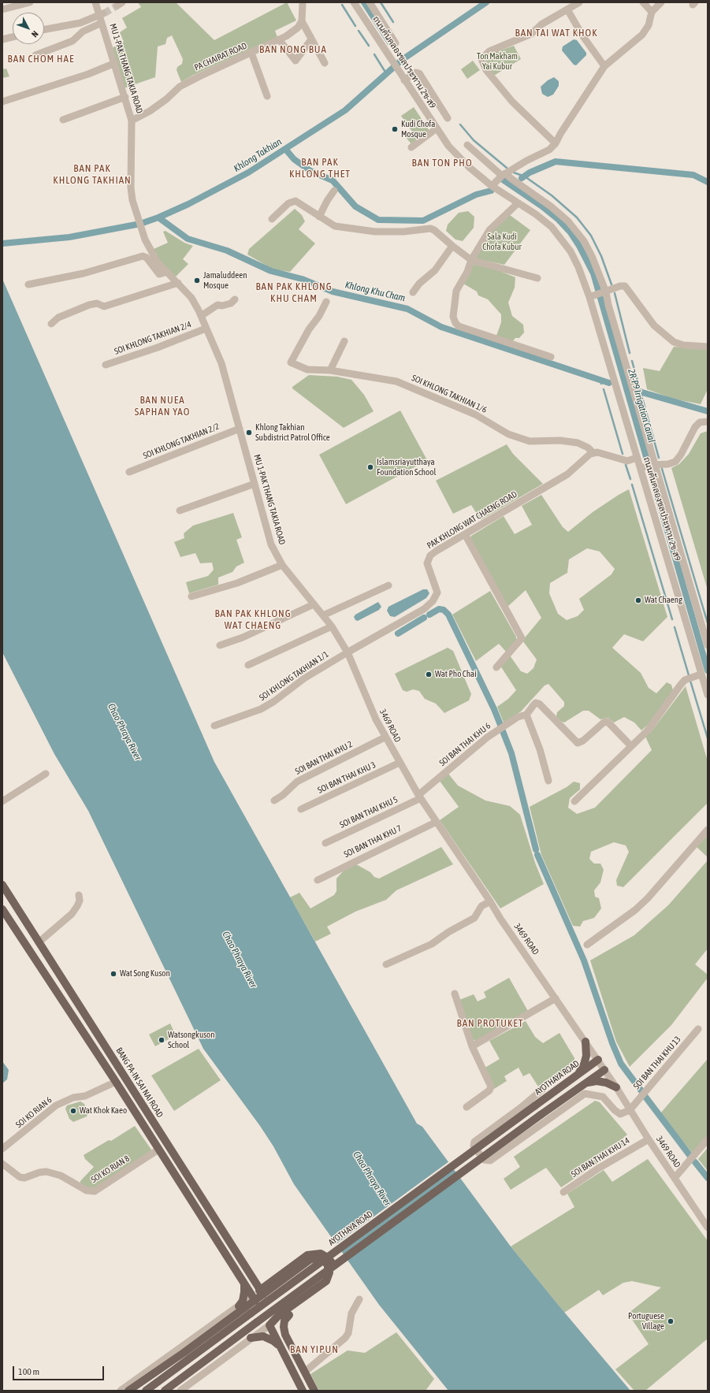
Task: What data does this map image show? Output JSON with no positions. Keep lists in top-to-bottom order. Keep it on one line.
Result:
{"streets":{"main road":["AYOTHAYA ROAD","BANG PA-IN SAI NAI ROAD"],"street":["PA CHAIRAT ROAD","ถนนคันคลองชลประทาน 2ข-ส9","MU 1-PAK THANG TAKIA ROAD","SOI KHLONG TAKHIAN 2/4","SOI KHLONG TAKHIAN 1/6","SOI KHLONG TAKHIAN 2/2","PAK KHLONG WAT CHAENG ROAD","SOI KHLONG TAKHIAN 1/1","3469 ROAD","SOI BAN THAI KHU 6","SOI BAN THAI KHU 2","SOI BAN THAI KHU 3","SOI BAN THAI KHU 5","SOI BAN THAI KHU 7","SOI BAN THAI KHU 13","SOI KO RIAN 6","SOI BAN THAI KHU 14","SOI KO RIAN 8"]},"crossings":[["PA CHAIRAT ROAD","MU 1-PAK THANG TAKIA ROAD"],["MU 1-PAK THANG TAKIA ROAD","SOI KHLONG TAKHIAN 2/4"],["MU 1-PAK THANG TAKIA ROAD","SOI KHLONG TAKHIAN 2/2"],["MU 1-PAK THANG TAKIA ROAD","PAK KHLONG WAT CHAENG ROAD"],["MU 1-PAK THANG TAKIA ROAD","SOI KHLONG TAKHIAN 1/1"],["MU 1-PAK THANG TAKIA ROAD","3469 ROAD"],["SOI KHLONG TAKHIAN 1/6","PAK KHLONG WAT CHAENG ROAD"],["PAK KHLONG WAT CHAENG ROAD","SOI KHLONG TAKHIAN 1/1"],["PAK KHLONG WAT CHAENG ROAD","3469 ROAD"],["SOI KHLONG TAKHIAN 1/1","3469 ROAD"],["3469 ROAD","SOI BAN THAI KHU 6"],["3469 ROAD","SOI BAN THAI KHU 2"],["3469 ROAD","SOI BAN THAI KHU 3"],["3469 ROAD","SOI BAN THAI KHU 5"],["3469 ROAD","SOI BAN THAI KHU 7"],["3469 ROAD","SOI BAN THAI KHU 13"],["3469 ROAD","AYOTHAYA ROAD"],["3469 ROAD","SOI BAN THAI KHU 14"],["SOI BAN THAI KHU 6","SOI BAN THAI KHU 5"]],"districts":["BAN TAI WAT KHOK","BAN NONG BUA","BAN CHOM HAE","BAN PAK KHLONG THET","BAN TON PHO","BAN PAK KHLONG TAKHIAN","BAN PAK KHLONG KHU CHAM","BAN NUEA SAPHAN YAO","BAN PAK KHLONG WAT CHAENG","BAN PROTUKET","BAN YIPUN"],"water":["Khlong Takhian","Khlong Khu Cham","2R-P9 Irrigation Canal","Chao Phraya River"],"parks":["Ton Makham Yai Kubur","Sala Kudi Chofa Kubur"],"places":["Kudi Chofa Mosque","Jamaluddeen Mosque","Khlong Takhian Subdistrict Patrol Office","Islamsriayutthaya Foundation School","Wat Chaeng","Wat Pho Chai","Wat Song Kuson","Watsongkuson School","Wat Khok Kaeo","Portuguese Village"],"scale_bar":"100 m","north":"bottom right"}
